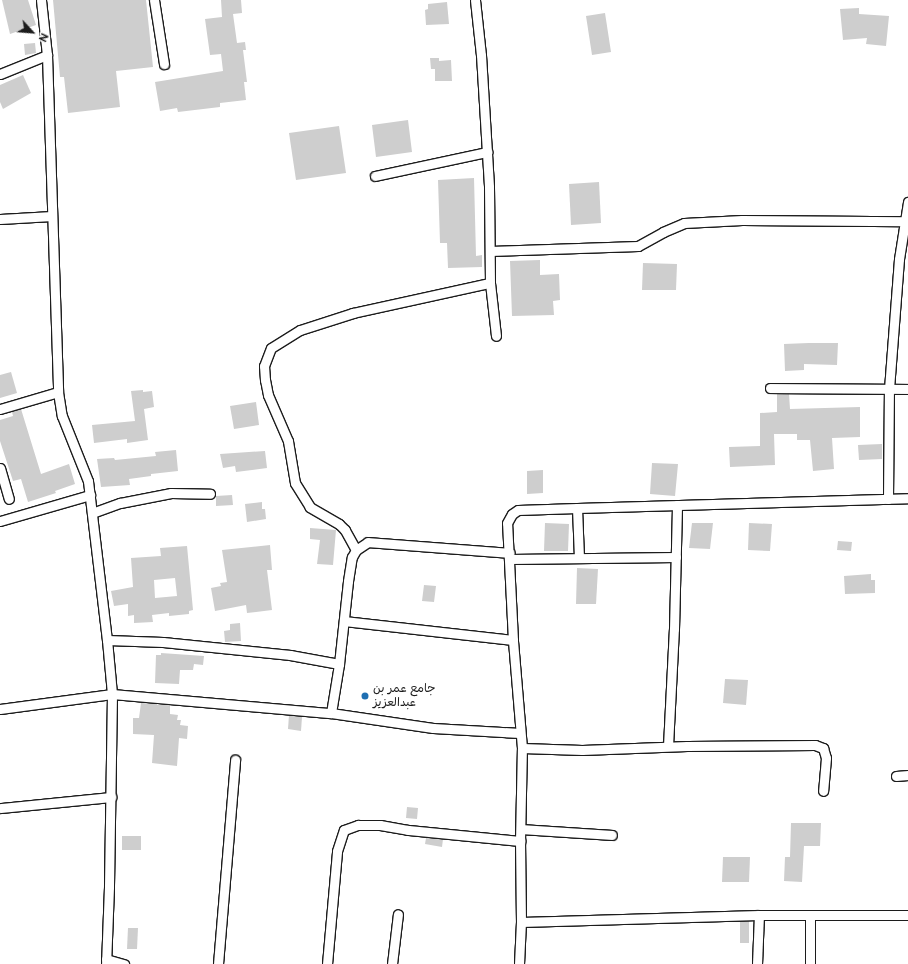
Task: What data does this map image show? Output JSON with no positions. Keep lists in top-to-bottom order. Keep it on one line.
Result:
{"places":["جامع عمر بن عبدالعزيز"],"north":"bottom right"}
